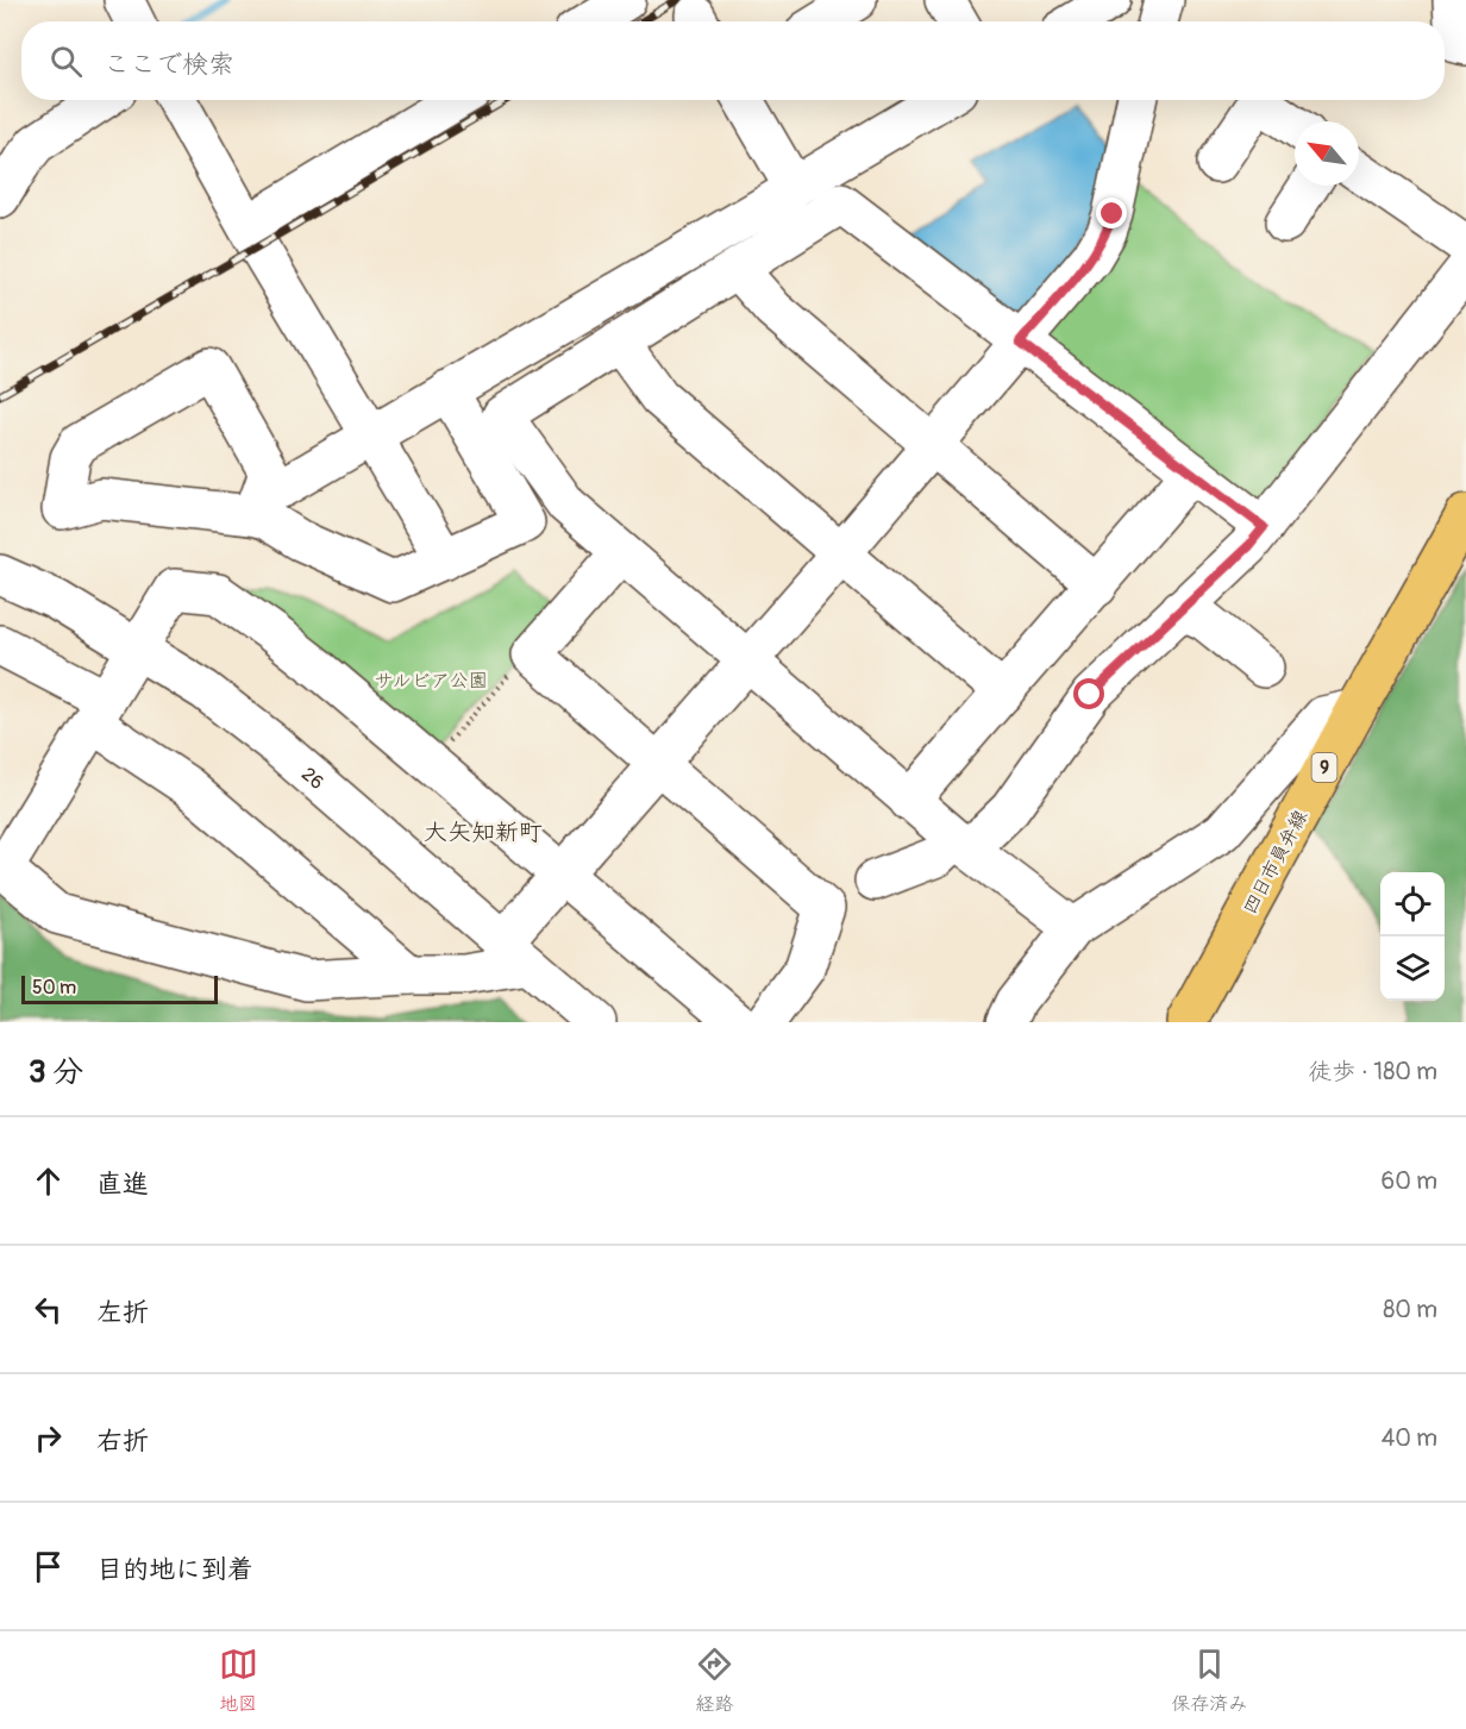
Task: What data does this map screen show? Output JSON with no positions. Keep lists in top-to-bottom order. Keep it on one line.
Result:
{"streets":{"main road":["9","四日市員弁線"],"street":["26"]},"districts":["大矢知新町"],"parks":["サルビア公園"],"scale_bar":"50 m","north":"top left","page":{"search":"ここで検索","scale":"50 m","heading":["3 分","徒歩 · 180 m"],"list":[["直進","60 m"],["左折","80 m"],["右折","40 m"],"目的地に到着"],"nav":["地図","経路","保存済み"]}}
